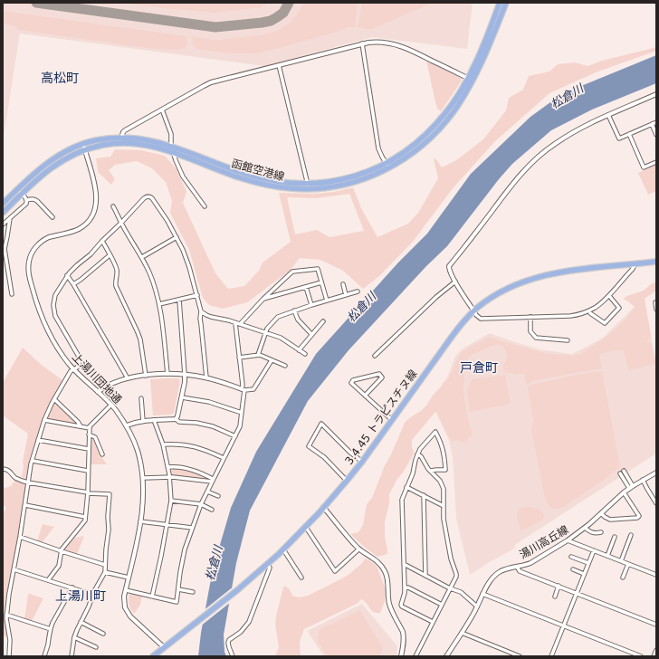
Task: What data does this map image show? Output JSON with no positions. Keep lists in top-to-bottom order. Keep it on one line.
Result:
{"streets":{"main road":["函館空港線","3.4.45 トラピスチヌ線"],"street":["上湯川団地通","湯川高丘線"]},"crossings":[["函館空港線","上湯川団地通"],["上湯川団地通","3.4.45 トラピスチヌ線"]],"districts":["高松町","戸倉町","上湯川町"],"water":["松倉川"]}
